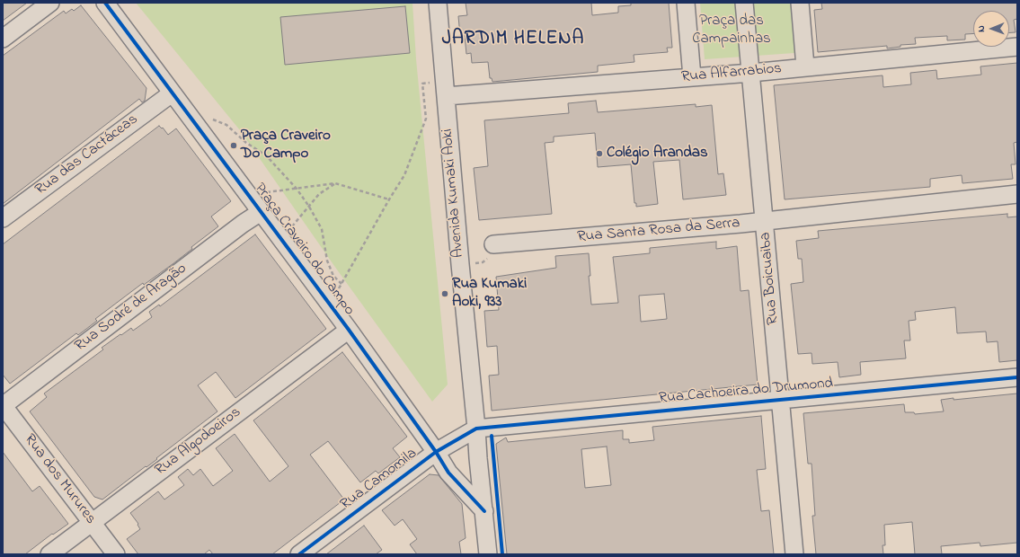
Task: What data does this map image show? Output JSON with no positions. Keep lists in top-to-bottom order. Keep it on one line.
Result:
{"streets":{"street":["Rua Alfarrabios","Rua das Cactáceas","Avenida Kumaki Aoki","Rua Santa Rosa da Serra","Praça Craveiro do Campo","Rua Boicuaiba","Rua Sodré de Aragão","Rua Cachoeira do Drumond","Rua Algodoeiros","Rua dos Murures","Rua Camomila"]},"crossings":[["Rua Alfarrabios","Avenida Kumaki Aoki"],["Rua Alfarrabios","Rua Boicuaiba"],["Rua das Cactáceas","Praça Craveiro do Campo"],["Avenida Kumaki Aoki","Praça Craveiro do Campo"],["Avenida Kumaki Aoki","Rua Cachoeira do Drumond"],["Avenida Kumaki Aoki","Rua Camomila"],["Rua Santa Rosa da Serra","Rua Boicuaiba"],["Praça Craveiro do Campo","Rua Sodré de Aragão"],["Praça Craveiro do Campo","Rua Algodoeiros"],["Praça Craveiro do Campo","Rua Camomila"],["Rua Boicuaiba","Rua Cachoeira do Drumond"],["Rua Sodré de Aragão","Rua dos Murures"],["Rua Cachoeira do Drumond","Rua Camomila"],["Rua Algodoeiros","Rua dos Murures"]],"districts":["JARDIM HELENA"],"parks":["Praça das Campainhas"],"places":["Praça Craveiro Do Campo","Colégio Arandas","Rua Kumaki Aoki, 933"],"north":"left"}
